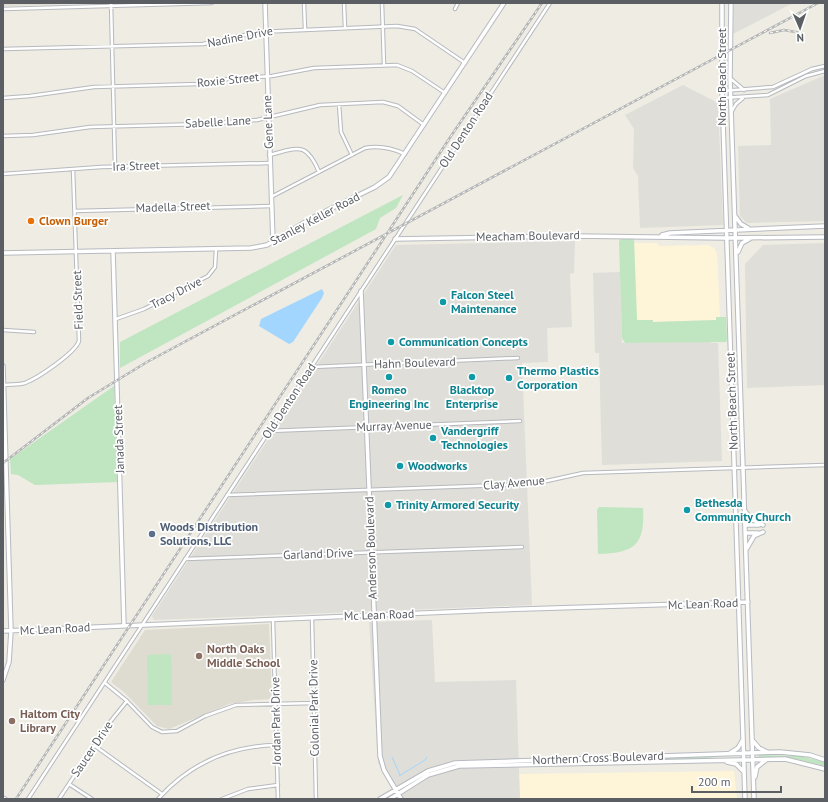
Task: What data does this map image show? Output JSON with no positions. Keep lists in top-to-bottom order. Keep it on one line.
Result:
{"streets":{"main road":["North Beach Street","Gene Lane","Stanley Keller Road","Meacham Boulevard","Janada Street","Anderson Boulevard","Mc Lean Road","Northern Cross Boulevard"],"street":["Nadine Drive","Roxie Street","Sabelle Lane","Old Denton Road","Ira Street","Madella Street","Tracy Drive","Field Street","Hahn Boulevard","Murray Avenue","Clay Avenue","Garland Drive","Colonial Park Drive","Jordan Park Drive","Saucer Drive"]},"crossings":[["Nadine Drive","Gene Lane"],["Nadine Drive","Stanley Keller Road"],["North Beach Street","Meacham Boulevard"],["North Beach Street","Clay Avenue"],["North Beach Street","Mc Lean Road"],["North Beach Street","Northern Cross Boulevard"],["Roxie Street","Gene Lane"],["Roxie Street","Stanley Keller Road"],["Sabelle Lane","Gene Lane"],["Sabelle Lane","Stanley Keller Road"],["Gene Lane","Ira Street"],["Gene Lane","Madella Street"],["Gene Lane","Stanley Keller Road"],["Old Denton Road","Meacham Boulevard"],["Old Denton Road","Hahn Boulevard"],["Old Denton Road","Murray Avenue"],["Old Denton Road","Clay Avenue"],["Old Denton Road","Anderson Boulevard"],["Old Denton Road","Garland Drive"],["Old Denton Road","Mc Lean Road"],["Ira Street","Field Street"],["Madella Street","Field Street"],["Stanley Keller Road","Tracy Drive"],["Stanley Keller Road","Field Street"],["Stanley Keller Road","Janada Street"],["Tracy Drive","Janada Street"],["Hahn Boulevard","Anderson Boulevard"],["Murray Avenue","Anderson Boulevard"],["Janada Street","Mc Lean Road"],["Clay Avenue","Anderson Boulevard"],["Anderson Boulevard","Garland Drive"],["Anderson Boulevard","Mc Lean Road"],["Anderson Boulevard","Northern Cross Boulevard"],["Mc Lean Road","Colonial Park Drive"],["Mc Lean Road","Jordan Park Drive"]],"places":["Clown Burger","Falcon Steel Maintenance","Communication Concepts","Romeo Engineering Inc","Blacktop Enterprise","Thermo Plastics Corporation","Vandergriff Technologies","Woodworks","Trinity Armored Security","Bethesda Community Church","Woods Distribution Solutions, LLC","North Oaks Middle School","Haltom City Library"],"scale_bar":"200 m","north":"bottom"}
